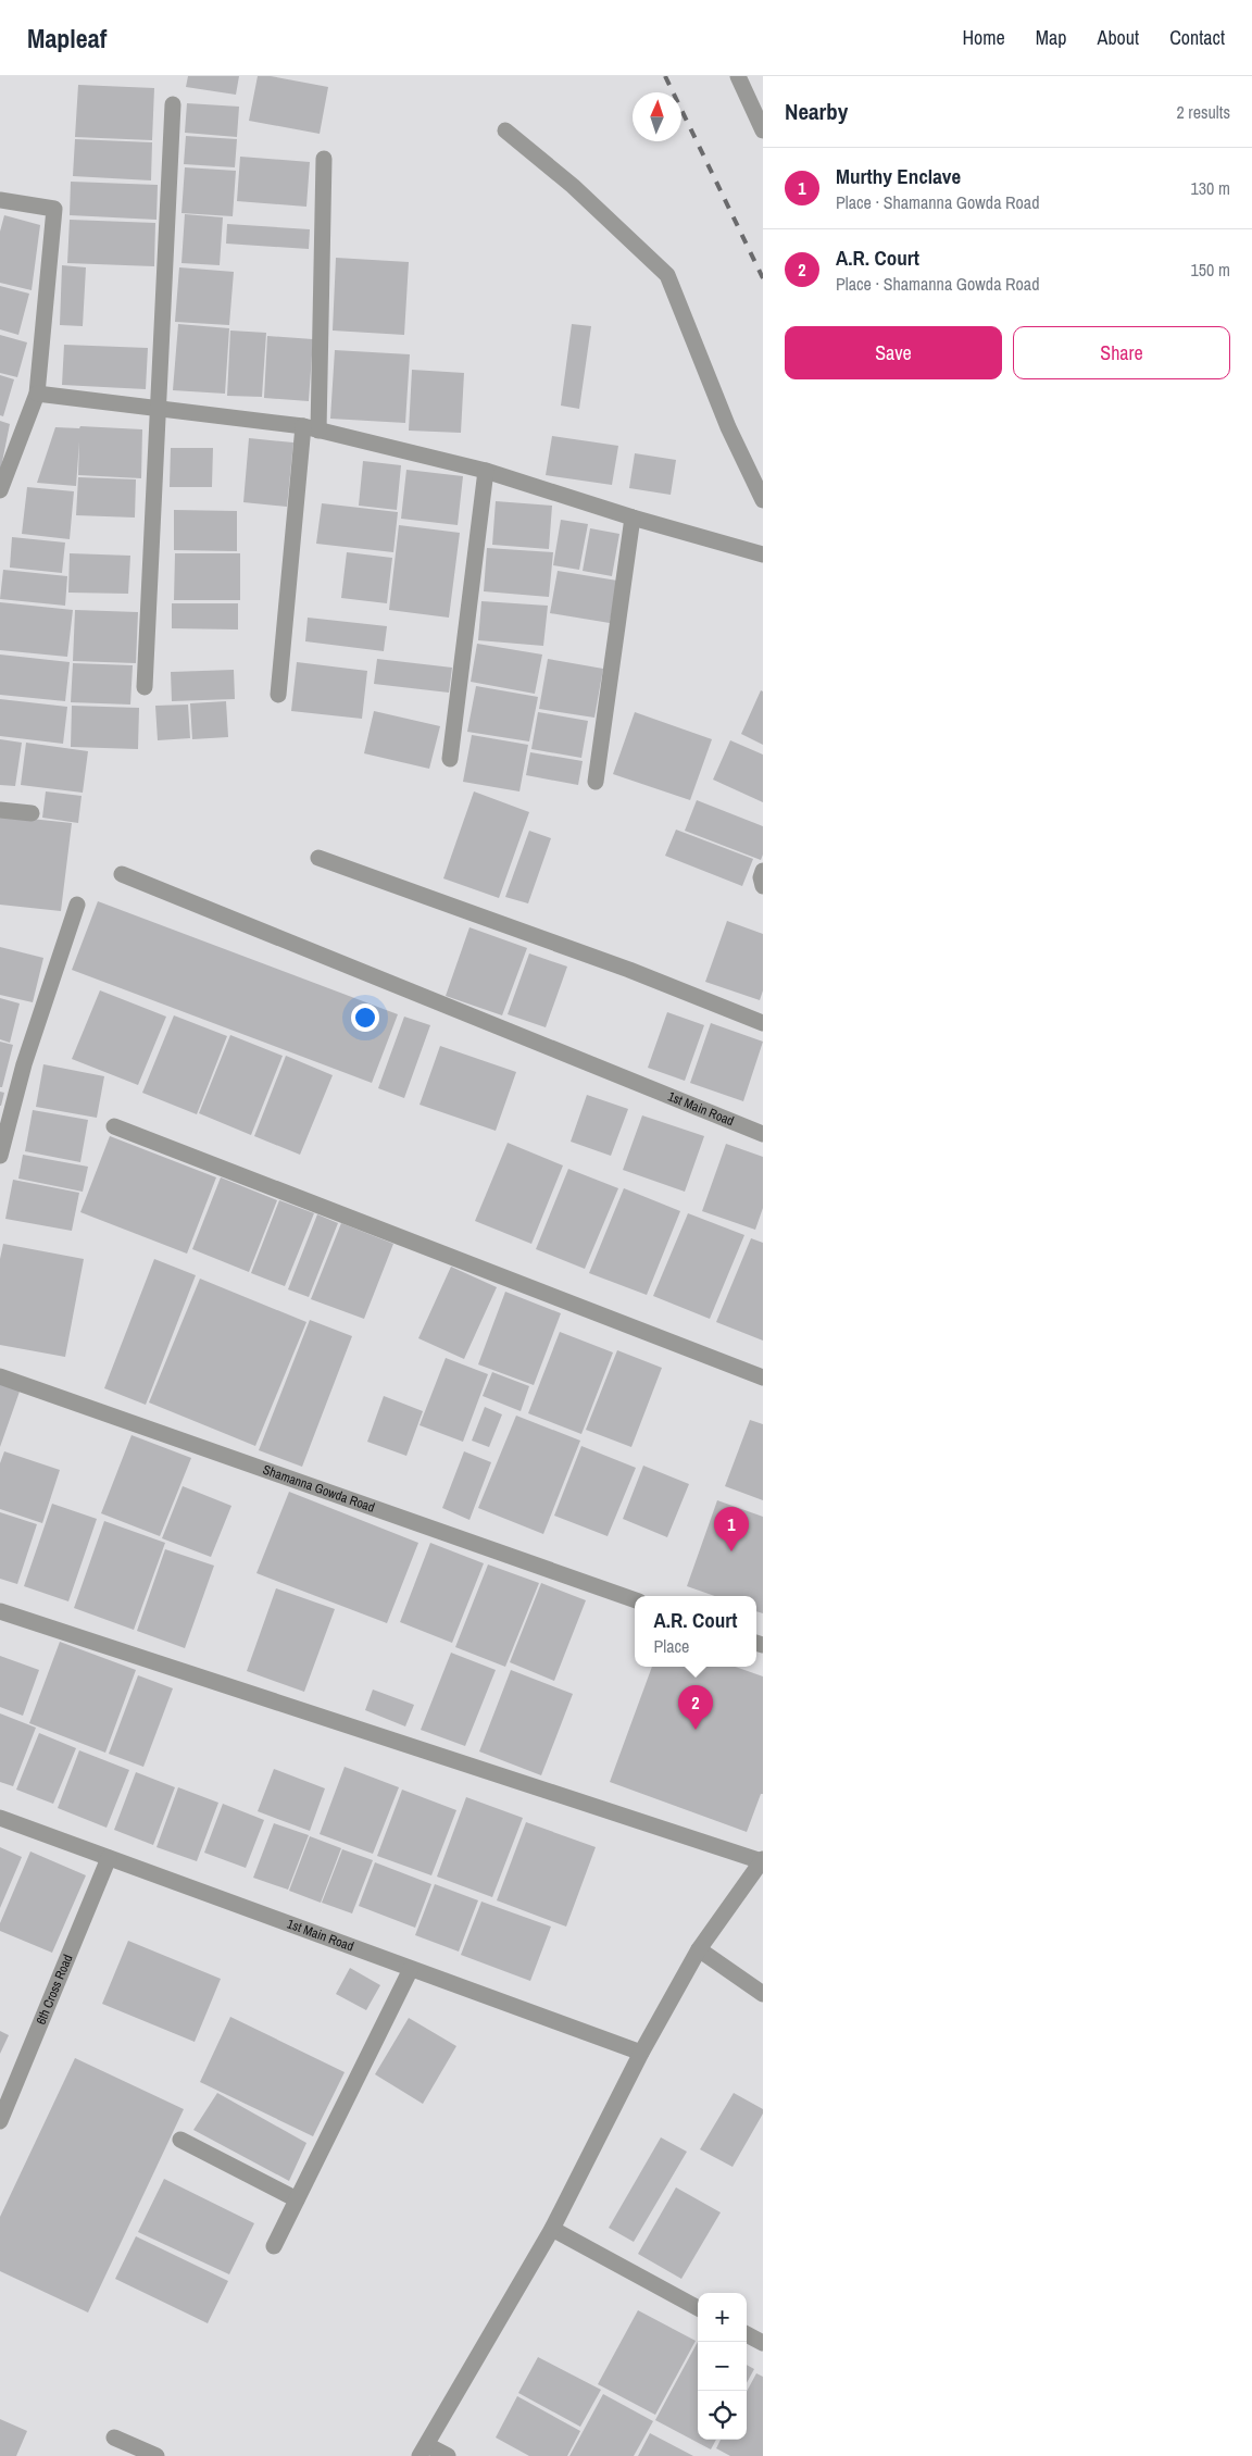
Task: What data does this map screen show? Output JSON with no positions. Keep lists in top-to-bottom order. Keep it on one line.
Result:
{"streets":{"street":["1st Main Road","Shamanna Gowda Road","6th Cross Road"]},"crossings":[["1st Main Road","6th Cross Road"]],"north":"top","page":{"header":"Mapleaf","nav":["Home","Map","About","Contact"],"heading":["Nearby","2 results"],"list":[{"mark":"1","name":"Murthy Enclave","note":"Place · Shamanna Gowda Road","value":"130 m"},{"mark":"2","name":"A.R. Court","note":"Place · Shamanna Gowda Road","value":"150 m"}],"buttons":["Save","Share"],"pins":["1","2"],"popup":["A.R. Court","Place"],"map_buttons":["+","−"]}}
